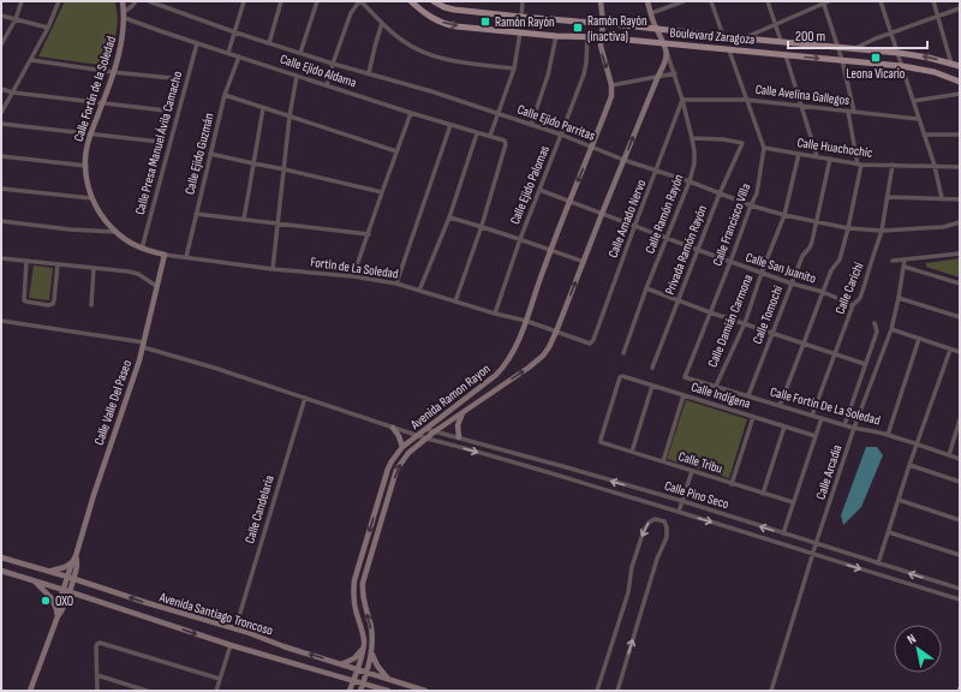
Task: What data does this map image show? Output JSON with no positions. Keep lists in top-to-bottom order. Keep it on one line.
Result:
{"streets":{"main road":["Boulevard Zaragoza","Calle Fortín de la Soledad","Calle Ramón Rayón","Fortin de La Soledad","Avenida Ramon Rayon","Calle Valle Del Paseo","Avenida Santiago Troncoso"],"street":["Calle Ejido Aldama","Calle Avelina Gallegos","Calle Ejido Parritas","Calle Presa Manuel Ávila Camacho","Calle Huachochic","Calle Ejido Guzmán","Calle Ejido Palomas","Calle Amado Nervo","Calle Francisco Villa","Privada Ramón Rayón","Calle San Juanito","Calle Carichí","Calle Tomochi","Calle Damián Carmona","Calle Indígena","Calle Fortín De La Soledad","Calle Tribu","Calle Arcadia","Calle Pino Seco","Calle Candelaria"]},"crossings":[["Boulevard Zaragoza","Calle Ejido Palomas"],["Boulevard Zaragoza","Calle Ramón Rayón"],["Boulevard Zaragoza","Calle Francisco Villa"],["Boulevard Zaragoza","Avenida Ramon Rayon"],["Calle Ejido Aldama","Calle Fortín de la Soledad"],["Calle Ejido Aldama","Calle Presa Manuel Ávila Camacho"],["Calle Ejido Aldama","Calle Ejido Guzmán"],["Calle Fortín de la Soledad","Fortin de La Soledad"],["Calle Avelina Gallegos","Calle Ramón Rayón"],["Calle Avelina Gallegos","Calle Amado Nervo"],["Calle Avelina Gallegos","Calle Francisco Villa"],["Calle Ejido Parritas","Calle Ejido Palomas"],["Calle Ejido Parritas","Calle Ramón Rayón"],["Calle Ejido Parritas","Calle Amado Nervo"],["Calle Ejido Parritas","Calle Francisco Villa"],["Calle Ejido Parritas","Privada Ramón Rayón"],["Calle Ejido Parritas","Calle Carichí"],["Calle Ejido Parritas","Calle Tomochi"],["Calle Ejido Parritas","Calle Damián Carmona"],["Calle Ejido Parritas","Avenida Ramon Rayon"],["Calle Presa Manuel Ávila Camacho","Fortin de La Soledad"],["Calle Huachochic","Calle Francisco Villa"],["Calle Huachochic","Calle Carichí"],["Calle Huachochic","Calle Tomochi"],["Calle Huachochic","Calle Damián Carmona"],["Calle Ejido Guzmán","Fortin de La Soledad"],["Calle Ejido Palomas","Fortin de La Soledad"],["Calle Ejido Palomas","Calle San Juanito"],["Calle Ramón Rayón","Calle Amado Nervo"],["Calle Ramón Rayón","Privada Ramón Rayón"],["Calle Ramón Rayón","Calle San Juanito"],["Calle Amado Nervo","Fortin de La Soledad"],["Calle Amado Nervo","Calle San Juanito"],["Calle Francisco Villa","Calle San Juanito"],["Calle Francisco Villa","Calle Fortín De La Soledad"],["Privada Ramón Rayón","Calle San Juanito"],["Fortin de La Soledad","Avenida Ramon Rayon"],["Fortin de La Soledad","Calle Valle Del Paseo"],["Calle San Juanito","Calle Carichí"],["Calle San Juanito","Calle Tomochi"],["Calle San Juanito","Calle Damián Carmona"],["Calle San Juanito","Avenida Ramon Rayon"],["Calle Carichí","Calle Fortín De La Soledad"],["Calle Tomochi","Calle Fortín De La Soledad"],["Calle Damián Carmona","Calle Fortín De La Soledad"],["Calle Indígena","Calle Tribu"],["Avenida Ramon Rayon","Calle Pino Seco"],["Avenida Ramon Rayon","Avenida Santiago Troncoso"],["Calle Valle Del Paseo","Calle Pino Seco"],["Calle Valle Del Paseo","Avenida Santiago Troncoso"],["Calle Fortín De La Soledad","Calle Arcadia"],["Calle Arcadia","Calle Pino Seco"],["Calle Pino Seco","Calle Candelaria"],["Calle Candelaria","Avenida Santiago Troncoso"]],"places":{"transit":["Ramón Rayón","Ramón Rayón (inactiva)","Leona Vicario"],"other":["OXO"]},"scale_bar":"200 m","north":"top left"}
